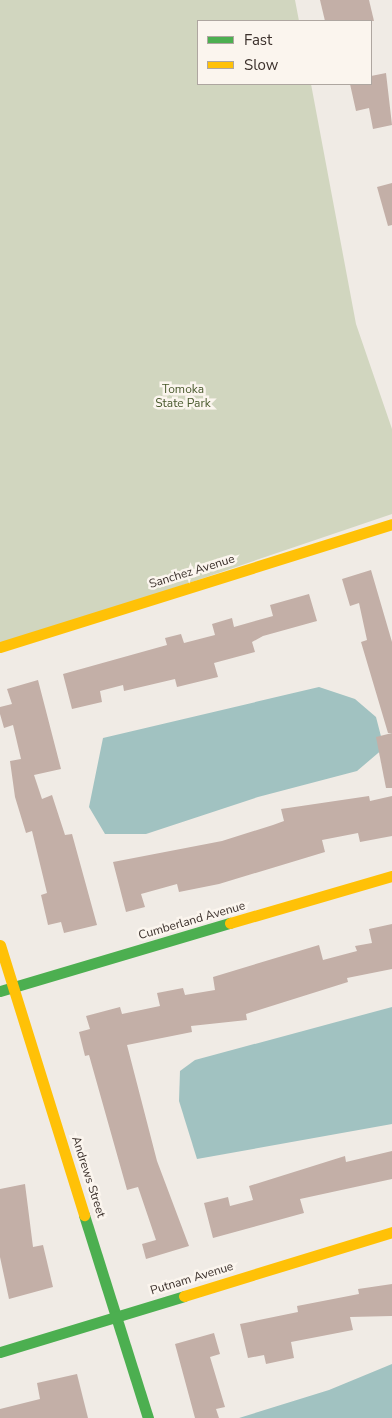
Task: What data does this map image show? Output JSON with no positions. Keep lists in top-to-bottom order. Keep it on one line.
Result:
{"streets":{"street":["Sanchez Avenue","Cumberland Avenue","Andrews Street","Putnam Avenue"]},"crossings":[["Cumberland Avenue","Andrews Street"],["Andrews Street","Putnam Avenue"]],"parks":["Tomoka State Park"],"legend":["Fast","Slow"]}
